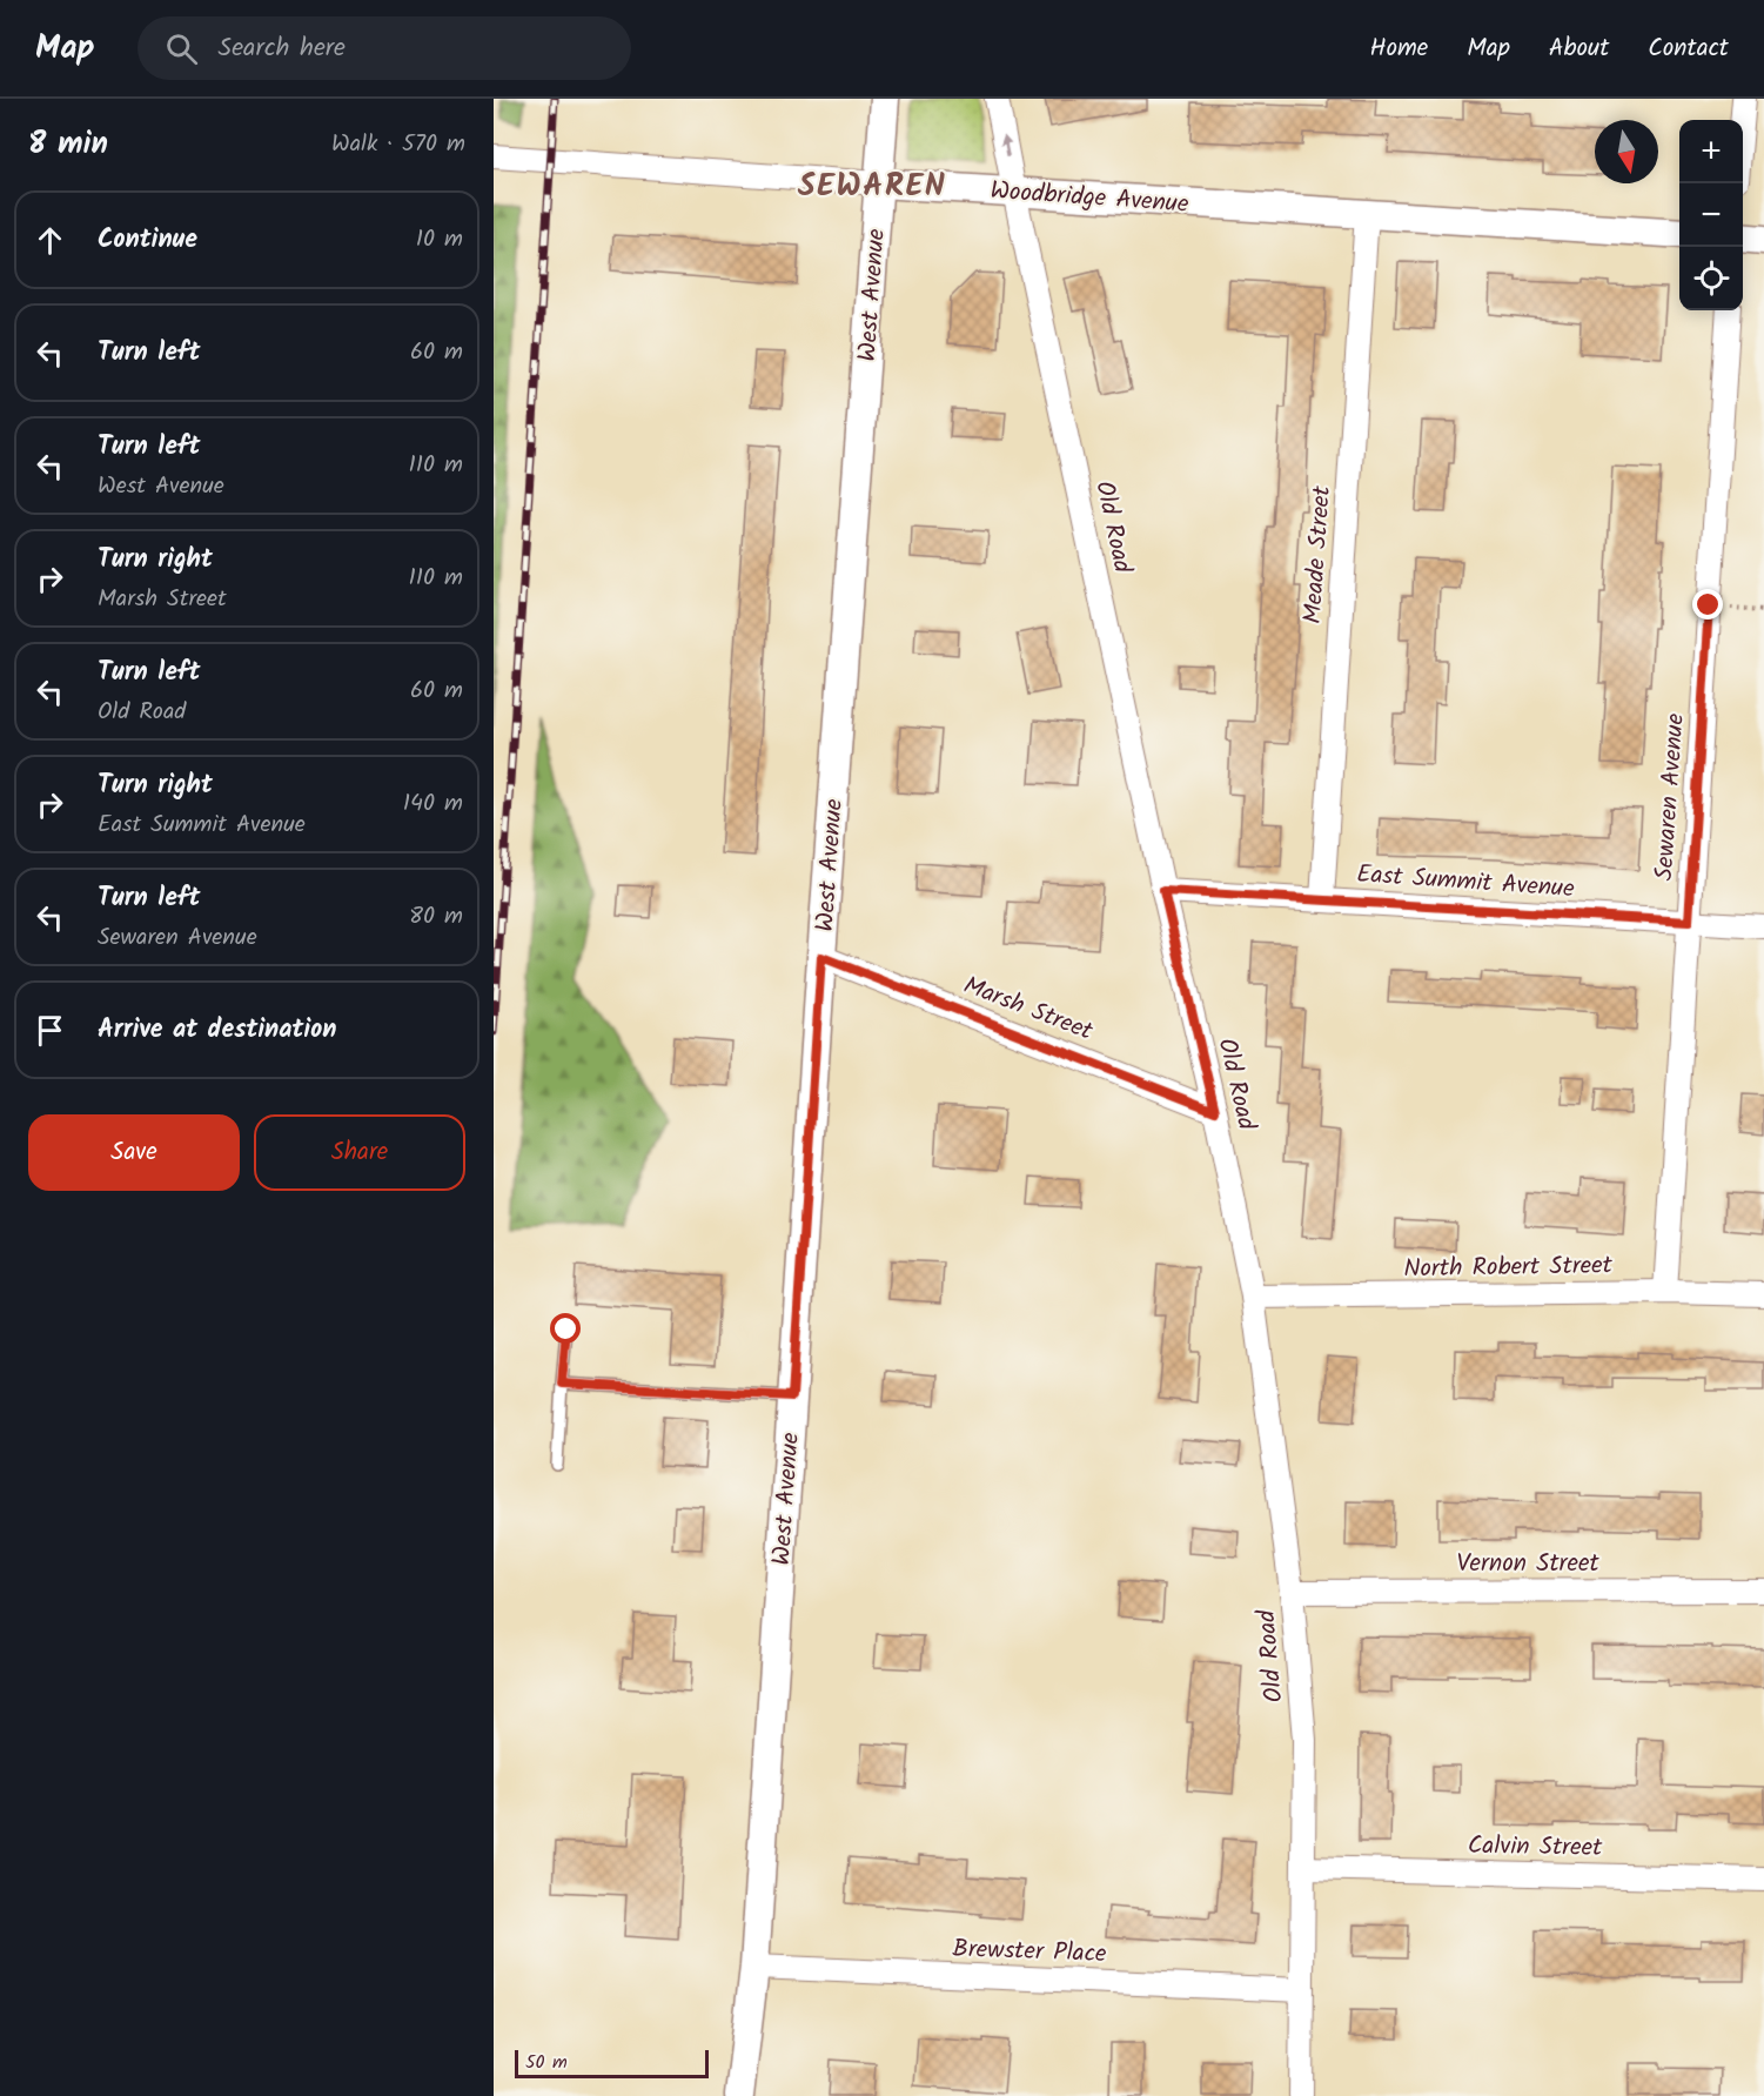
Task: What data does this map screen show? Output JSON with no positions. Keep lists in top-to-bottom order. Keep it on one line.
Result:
{"streets":{"street":["Woodbridge Avenue","West Avenue","Old Road","Meade Street","Sewaren Avenue","East Summit Avenue","Marsh Street","North Robert Street","Vernon Street","Calvin Street","Brewster Place"]},"crossings":[["Woodbridge Avenue","West Avenue"],["Woodbridge Avenue","Old Road"],["Woodbridge Avenue","Meade Street"],["West Avenue","Marsh Street"],["West Avenue","Brewster Place"],["Old Road","East Summit Avenue"],["Old Road","Marsh Street"],["Old Road","North Robert Street"],["Old Road","Vernon Street"],["Old Road","Calvin Street"],["Old Road","Brewster Place"],["Meade Street","East Summit Avenue"],["Sewaren Avenue","East Summit Avenue"],["Sewaren Avenue","North Robert Street"]],"districts":["SEWAREN"],"scale_bar":"50 m","north":"bottom","page":{"header":"Map","search":"Search here","nav":["Home","Map","About","Contact"],"heading":["8 min","Walk · 570 m"],"map_buttons":["+","−"],"list":[["Continue","10 m"],["Turn left","60 m"],["Turn left","West Avenue","110 m"],["Turn right","Marsh Street","110 m"],["Turn left","Old Road","60 m"],["Turn right","East Summit Avenue","140 m"],["Turn left","Sewaren Avenue","80 m"],"Arrive at destination"],"buttons":["Save","Share"],"scale":"50 m"}}
